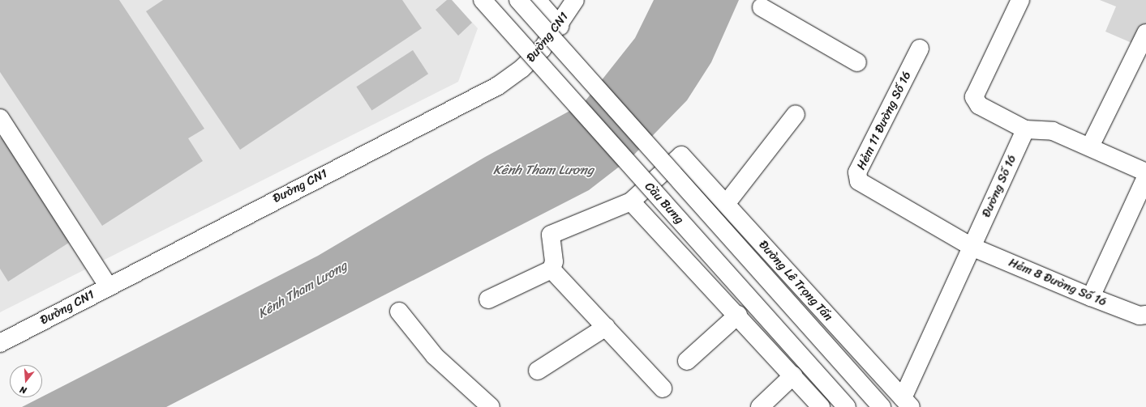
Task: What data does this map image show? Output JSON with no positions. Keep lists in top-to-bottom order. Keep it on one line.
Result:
{"streets":{"street":["Đường CN1","Hẻm 11 Đường Số 16","Đường Số 16","Cầu Bưng","Đường Lê Trọng Tấn","Hẻm 8 Đường Số 16"]},"crossings":[["Hẻm 11 Đường Số 16","Đường Số 16"],["Hẻm 11 Đường Số 16","Hẻm 8 Đường Số 16"],["Đường Số 16","Đường Lê Trọng Tấn"],["Đường Số 16","Hẻm 8 Đường Số 16"]],"water":["Kênh Tham Lương"],"north":"bottom"}
